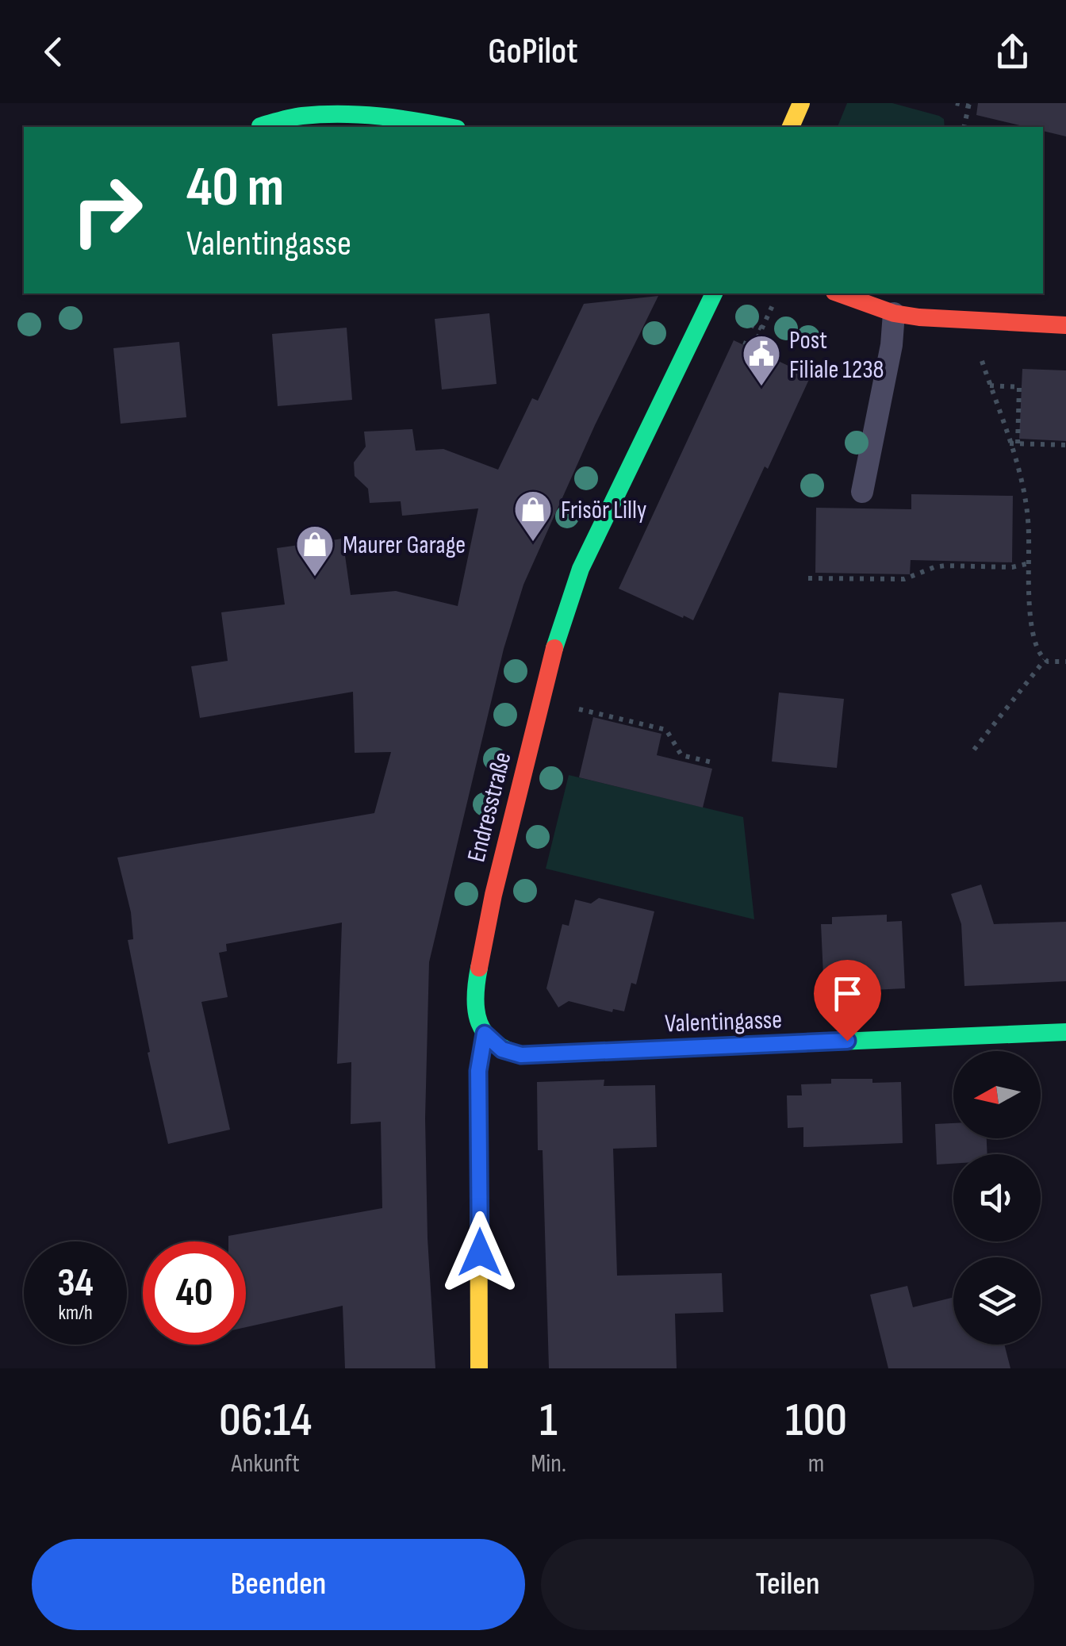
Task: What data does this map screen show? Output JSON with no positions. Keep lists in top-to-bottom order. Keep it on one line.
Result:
{"streets":{"main road":["Endresstraße","Valentingasse"]},"crossings":[["Endresstraße","Valentingasse"]],"places":{"public building":["Post Filiale 1238"],"shop":["Frisör Lilly","Maurer Garage"]},"north":"left","page":{"header":"GoPilot","turn":["40 m","Valentingasse"],"speed":"34 km/h","limit":"40","eta":["06:14","Ankunft","1","Min.","100","m"],"buttons":["Beenden","Teilen"]}}
